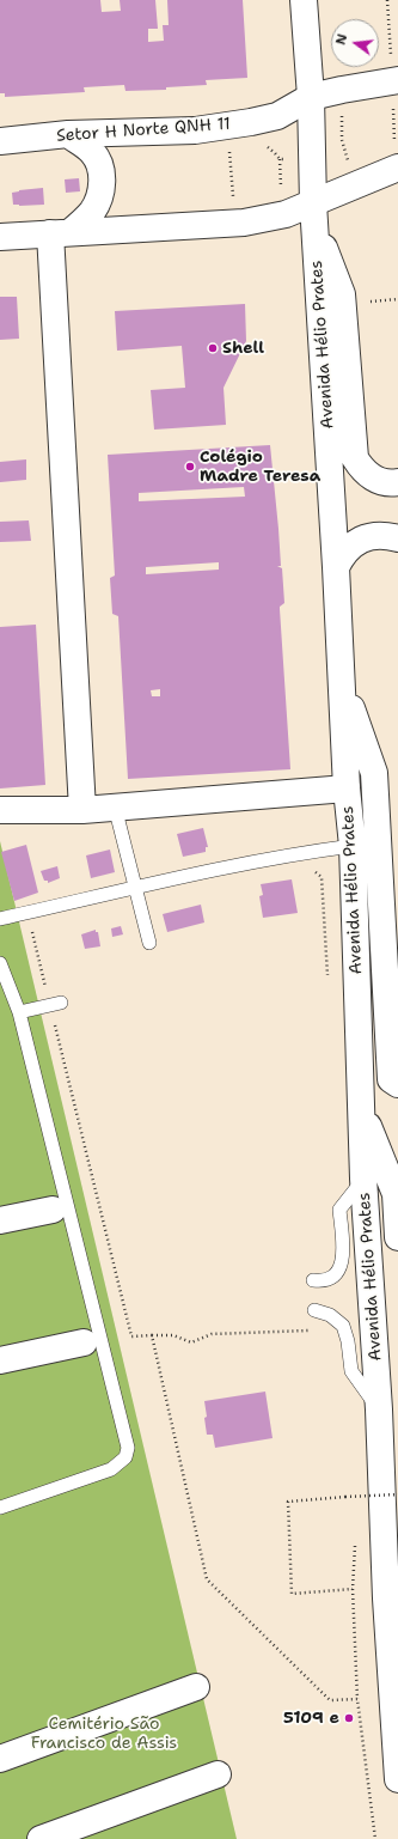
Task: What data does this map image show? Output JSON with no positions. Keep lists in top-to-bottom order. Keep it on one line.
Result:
{"streets":{"main road":["Setor H Norte QNH 11","Avenida Hélio Prates"]},"crossings":[["Setor H Norte QNH 11","Avenida Hélio Prates"]],"parks":["Cemitério São Francisco de Assis"],"places":["Shell","Colégio Madre Teresa","5109 e"],"north":"left"}
